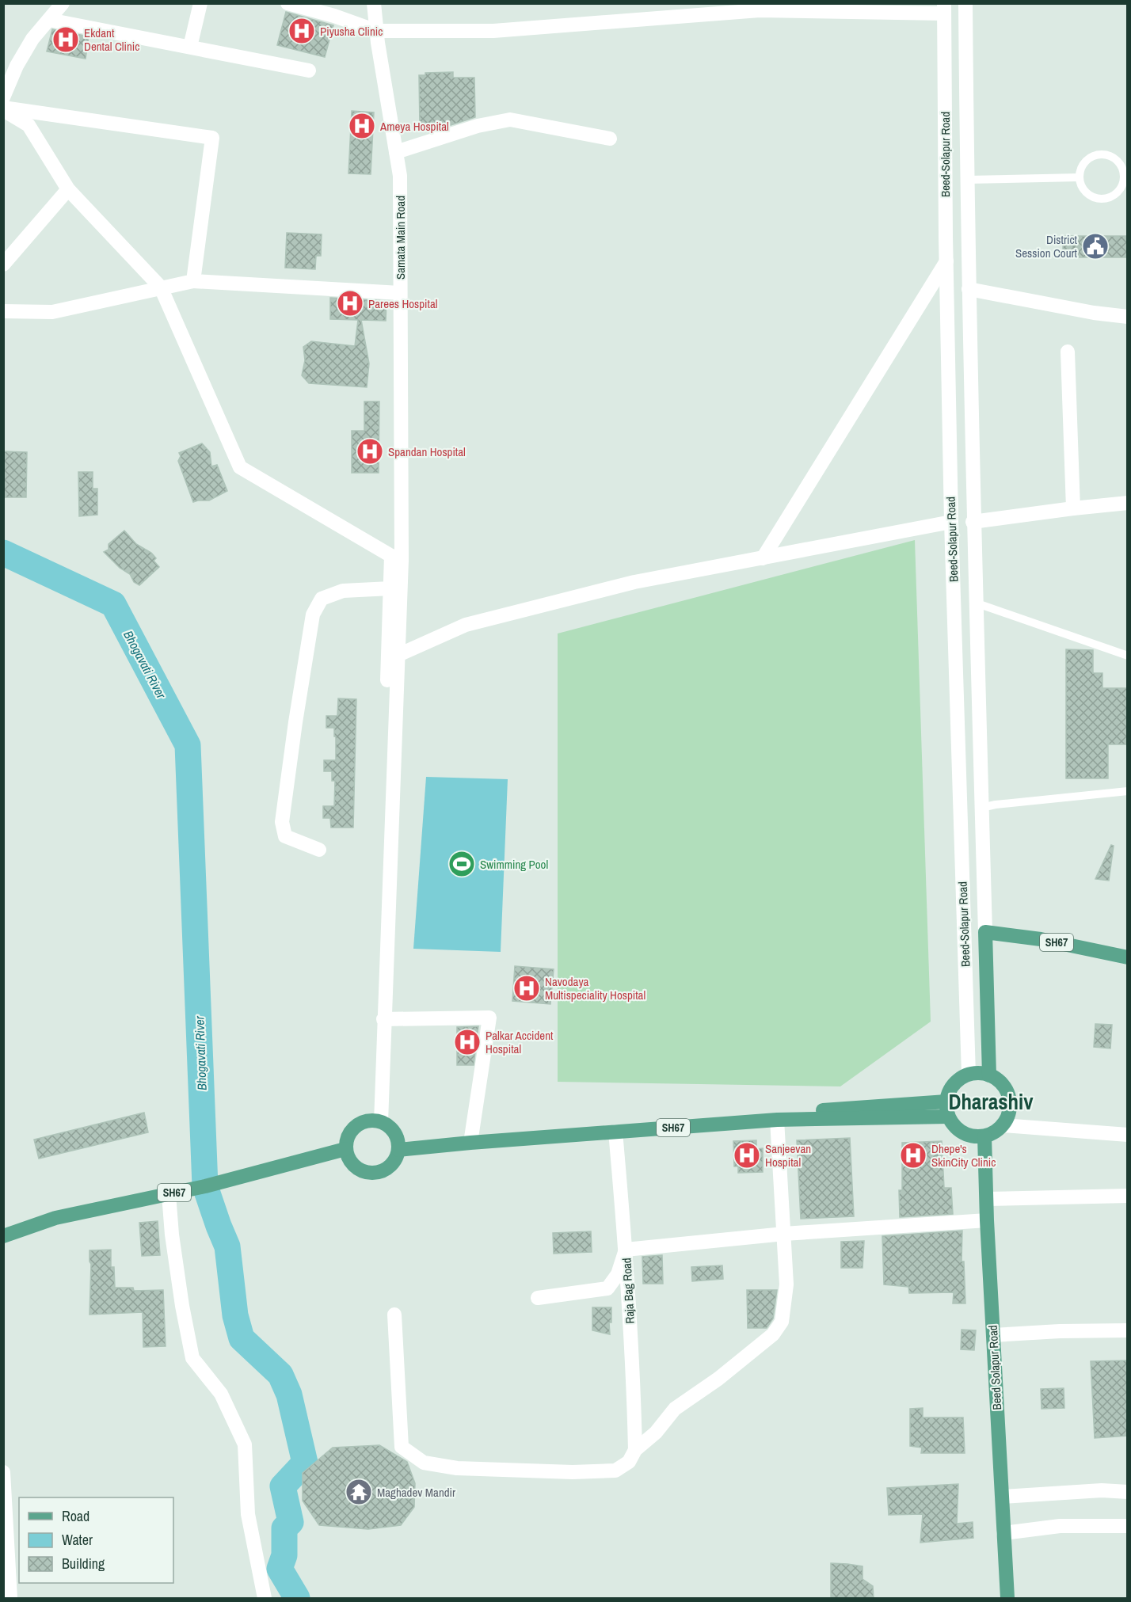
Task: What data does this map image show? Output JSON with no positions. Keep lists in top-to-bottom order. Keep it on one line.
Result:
{"streets":{"main road":["SH67","Beed Solapur Road"],"street":["Beed-Solapur Road","Samata Main Road","Raja Bag Road"]},"crossings":[["Beed-Solapur Road","SH67"],["Beed-Solapur Road","Beed Solapur Road"],["SH67","Raja Bag Road"],["SH67","Beed Solapur Road"]],"districts":["Dharashiv"],"water":["Bhogavati River"],"places":{"hospital":["Piyusha Clinic","Ekdant Dental Clinic","Ameya Hospital","Parees Hospital","Spandan Hospital","Navodaya Multispeciality Hospital","Palkar Accident Hospital","Sanjeevan Hospital","Dhepe's SkinCity Clinic"],"public building":["District Session Court"],"sports":["Swimming Pool"],"temple":["Maghadev Mandir"]},"legend":["Road","Water","Building"]}
